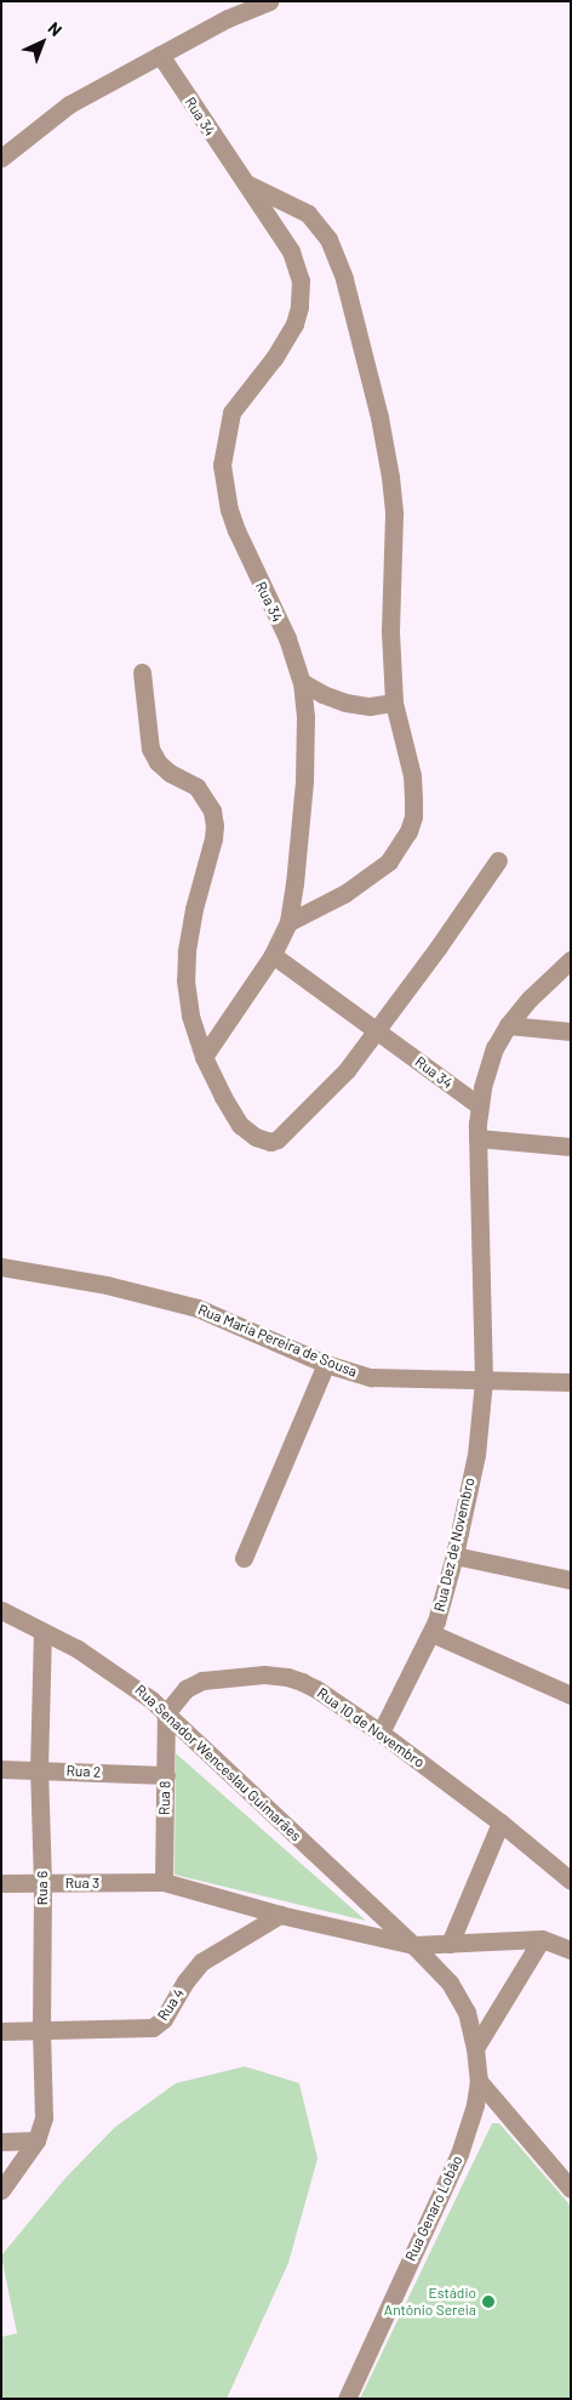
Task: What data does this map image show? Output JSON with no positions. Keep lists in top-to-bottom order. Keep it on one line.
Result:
{"streets":{"street":["Rua 34","Rua Maria Pereira de Sousa","Rua Dez de Novembro","Rua 10 de Novembro","Rua Senador Wenceslau Guimarães","Rua 2","Rua 8","Rua 3","Rua 6","Rua 4","Rua Genaro Lobão"]},"crossings":[["Rua 34","Rua Dez de Novembro"],["Rua Maria Pereira de Sousa","Rua Dez de Novembro"],["Rua Dez de Novembro","Rua 10 de Novembro"],["Rua 10 de Novembro","Rua Senador Wenceslau Guimarães"],["Rua 10 de Novembro","Rua 8"],["Rua Senador Wenceslau Guimarães","Rua 8"],["Rua Senador Wenceslau Guimarães","Rua 3"],["Rua Senador Wenceslau Guimarães","Rua 6"],["Rua Senador Wenceslau Guimarães","Rua Genaro Lobão"],["Rua 2","Rua 8"],["Rua 2","Rua 6"],["Rua 8","Rua 3"],["Rua 3","Rua 6"],["Rua 3","Rua 4"],["Rua 6","Rua 4"]],"places":["Estádio Antônio Sereia"],"north":"top right"}
